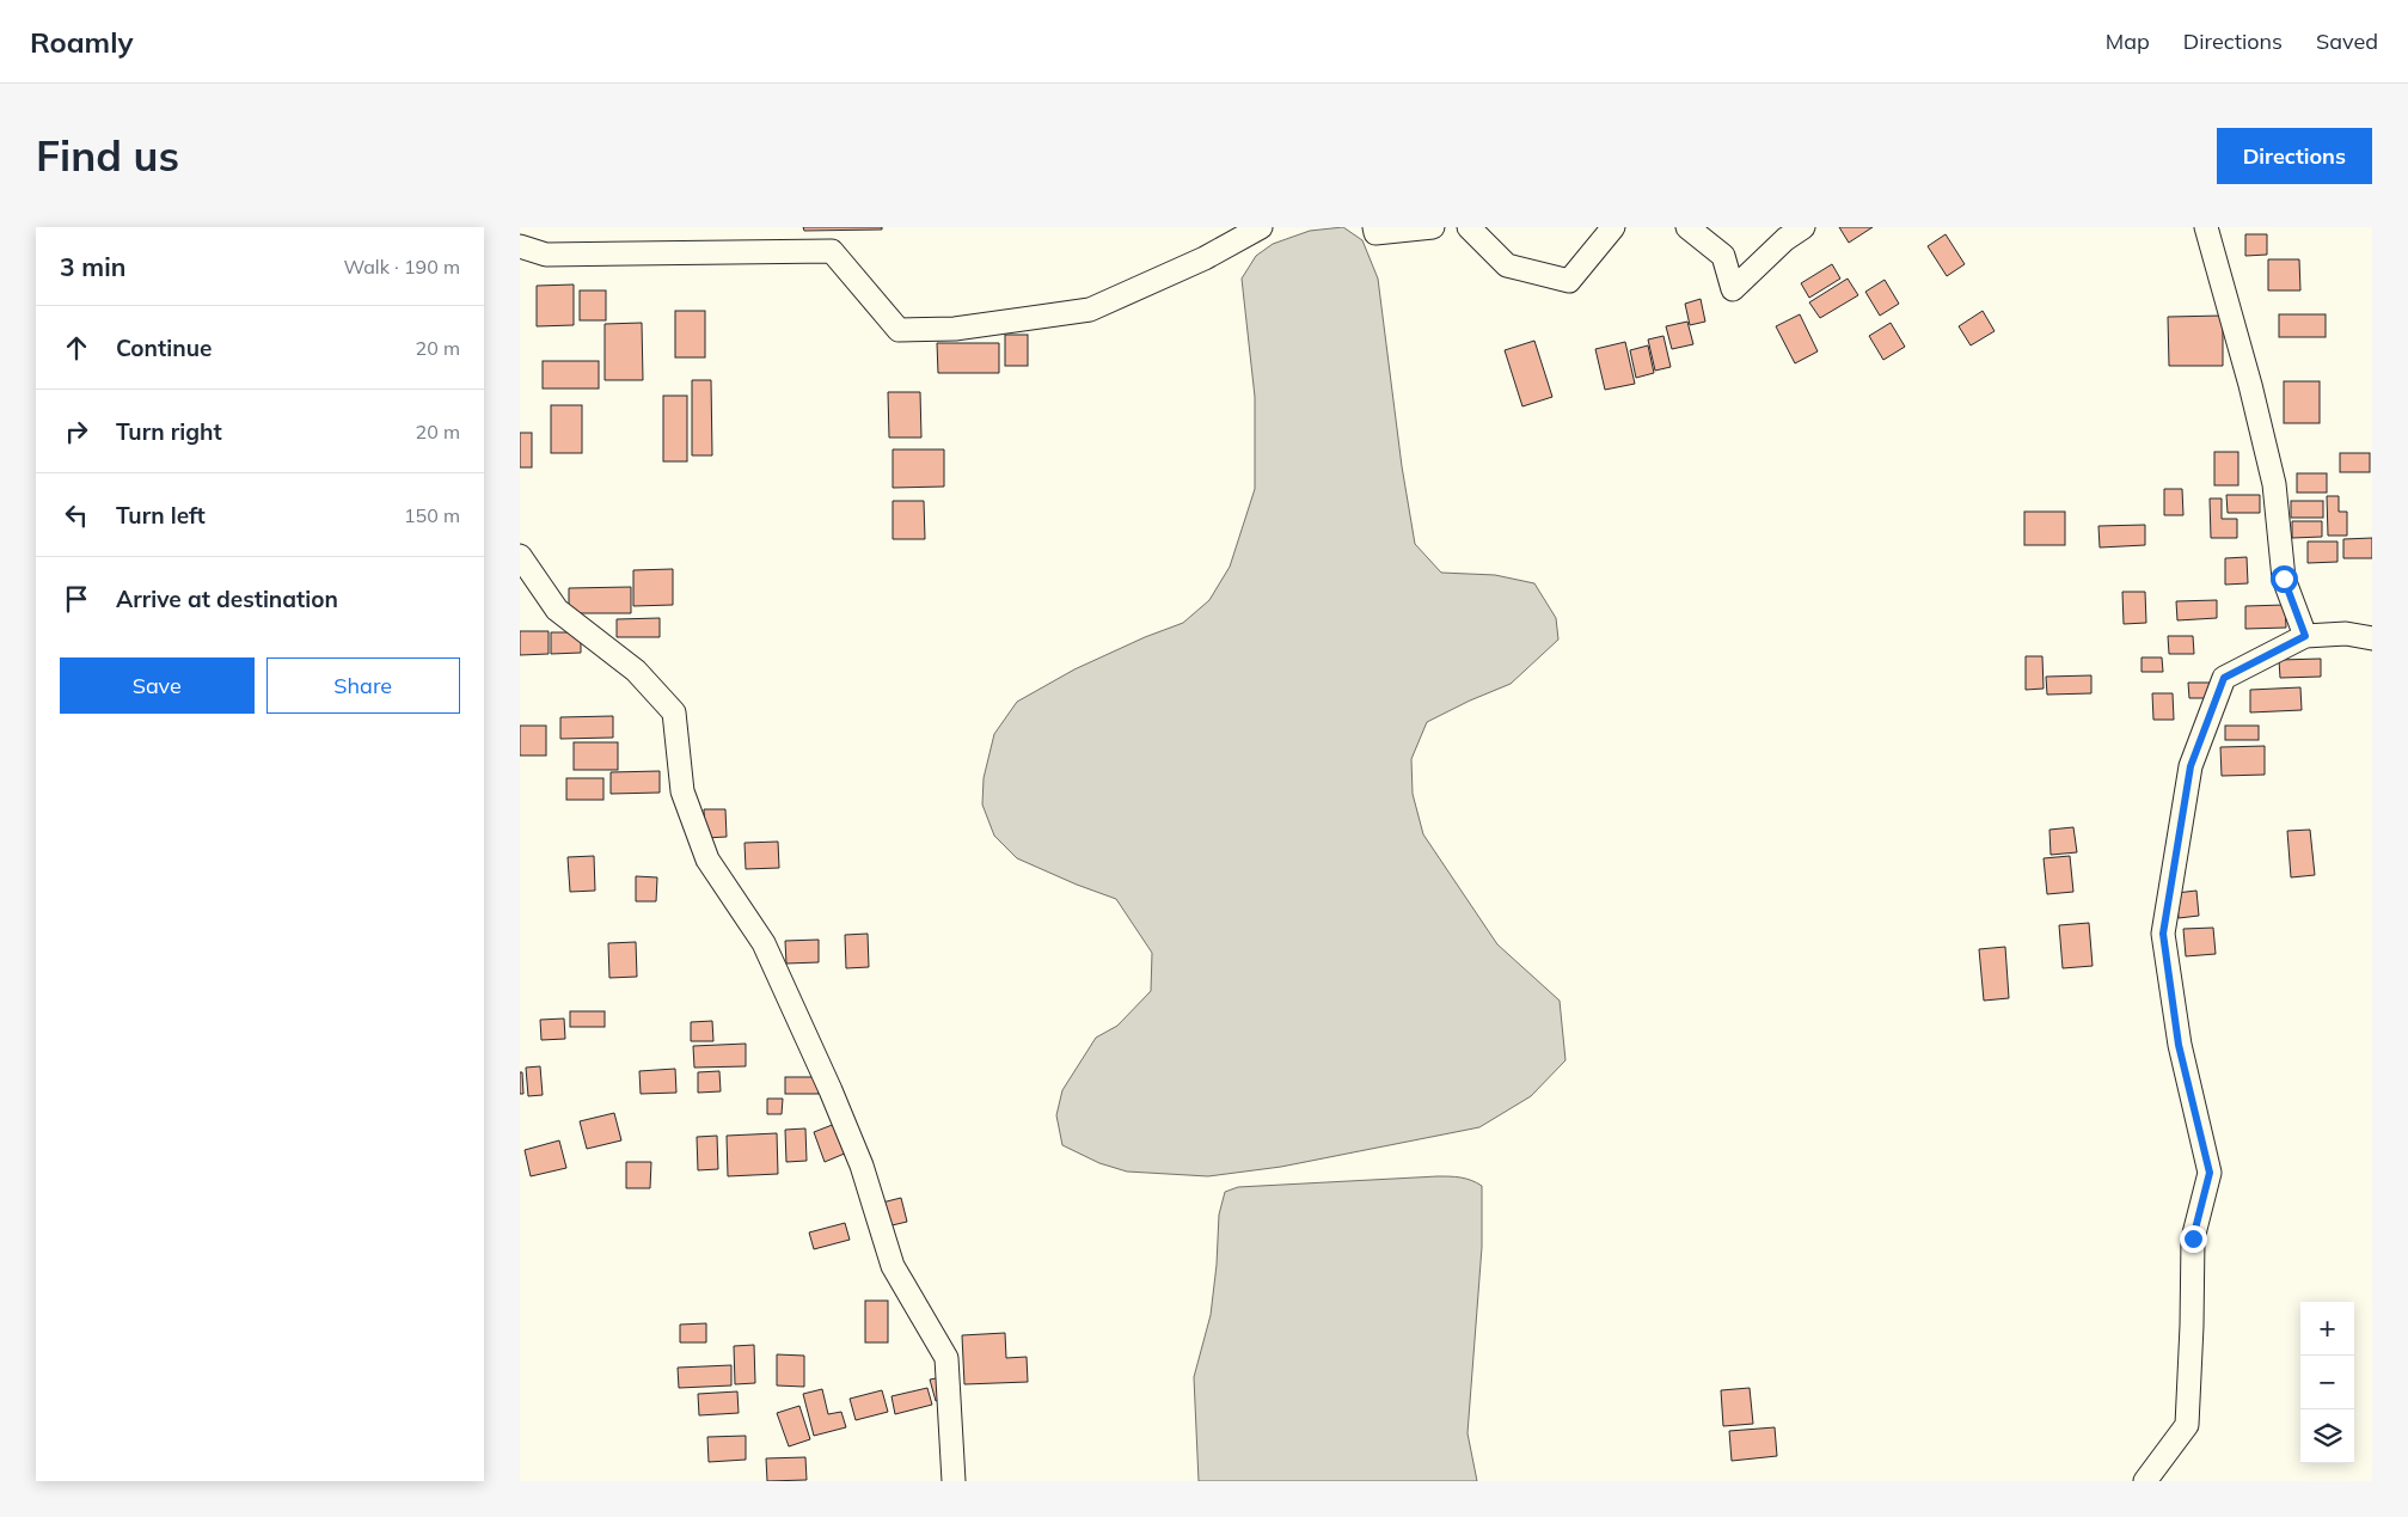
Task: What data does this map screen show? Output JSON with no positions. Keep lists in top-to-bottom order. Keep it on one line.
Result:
{"page":{"header":"Roamly","nav":["Map","Directions","Saved"],"buttons":["Directions",["Save","Share"]],"title":"Find us","heading":["3 min","Walk · 190 m"],"list":[["Continue","20 m"],["Turn right","20 m"],["Turn left","150 m"],"Arrive at destination"],"map_buttons":["+","−"]}}
